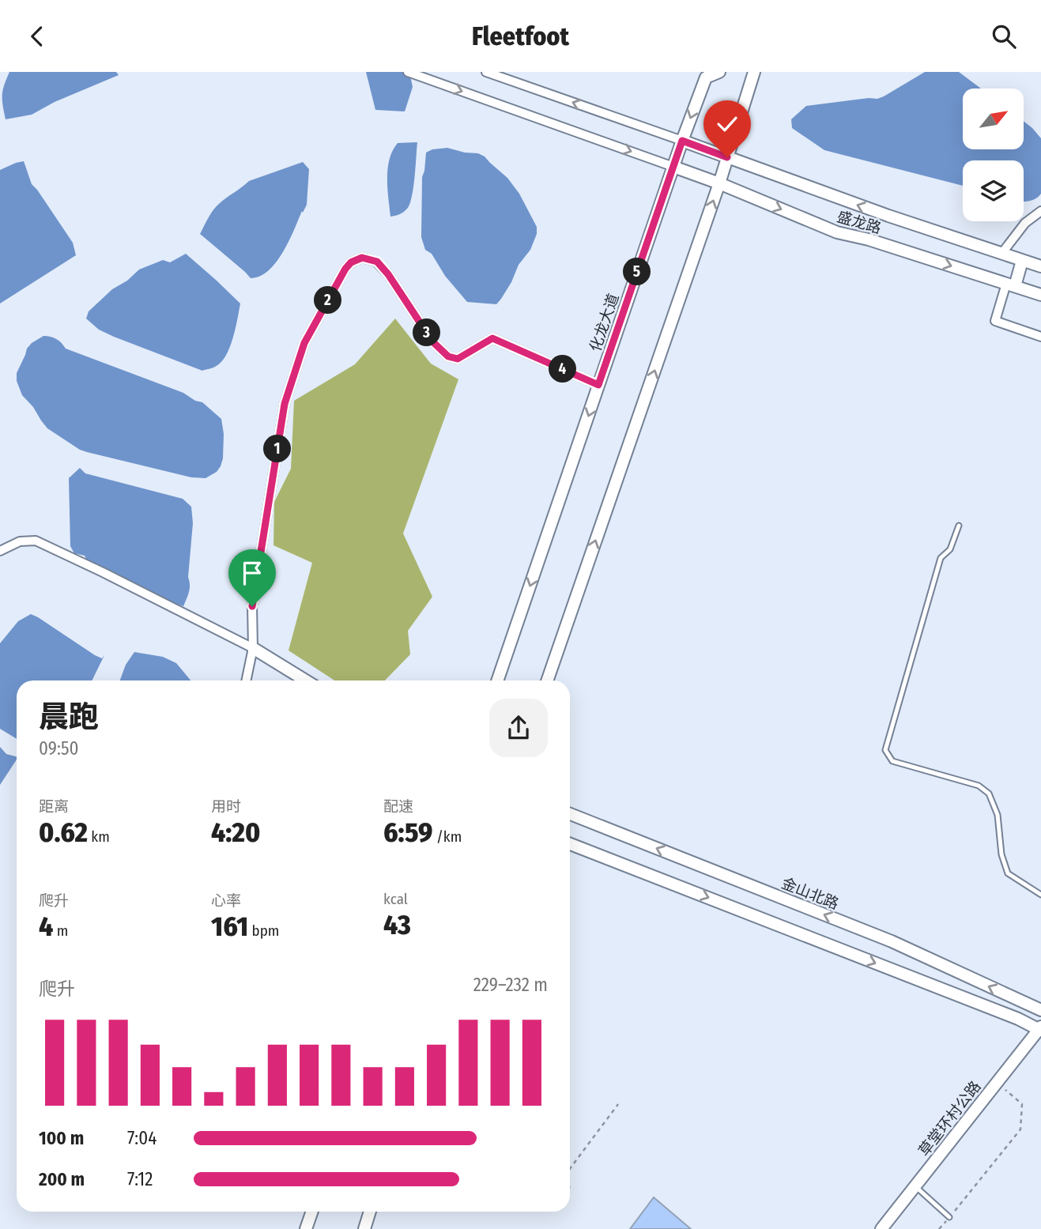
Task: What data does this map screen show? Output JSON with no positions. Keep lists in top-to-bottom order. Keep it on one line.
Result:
{"streets":{"street":["盛龙路","化龙大道","金山北路","草堂环村公路"]},"crossings":[["盛龙路","化龙大道"]],"north":"top right","page":{"header":"Fleetfoot","pins":["5","2","3","4","1"],"heading":["晨跑","09:50"],"stats":[["距离","0.62 km"],["用时","4:20"],["配速","6:59 /km"],["爬升","4 m"],["心率","161 bpm"],["kcal","43"]],"chart":["爬升","229–232 m"],"list":[{"name":"100 m","note":"7:04"},{"name":"200 m","note":"7:12"}]}}
